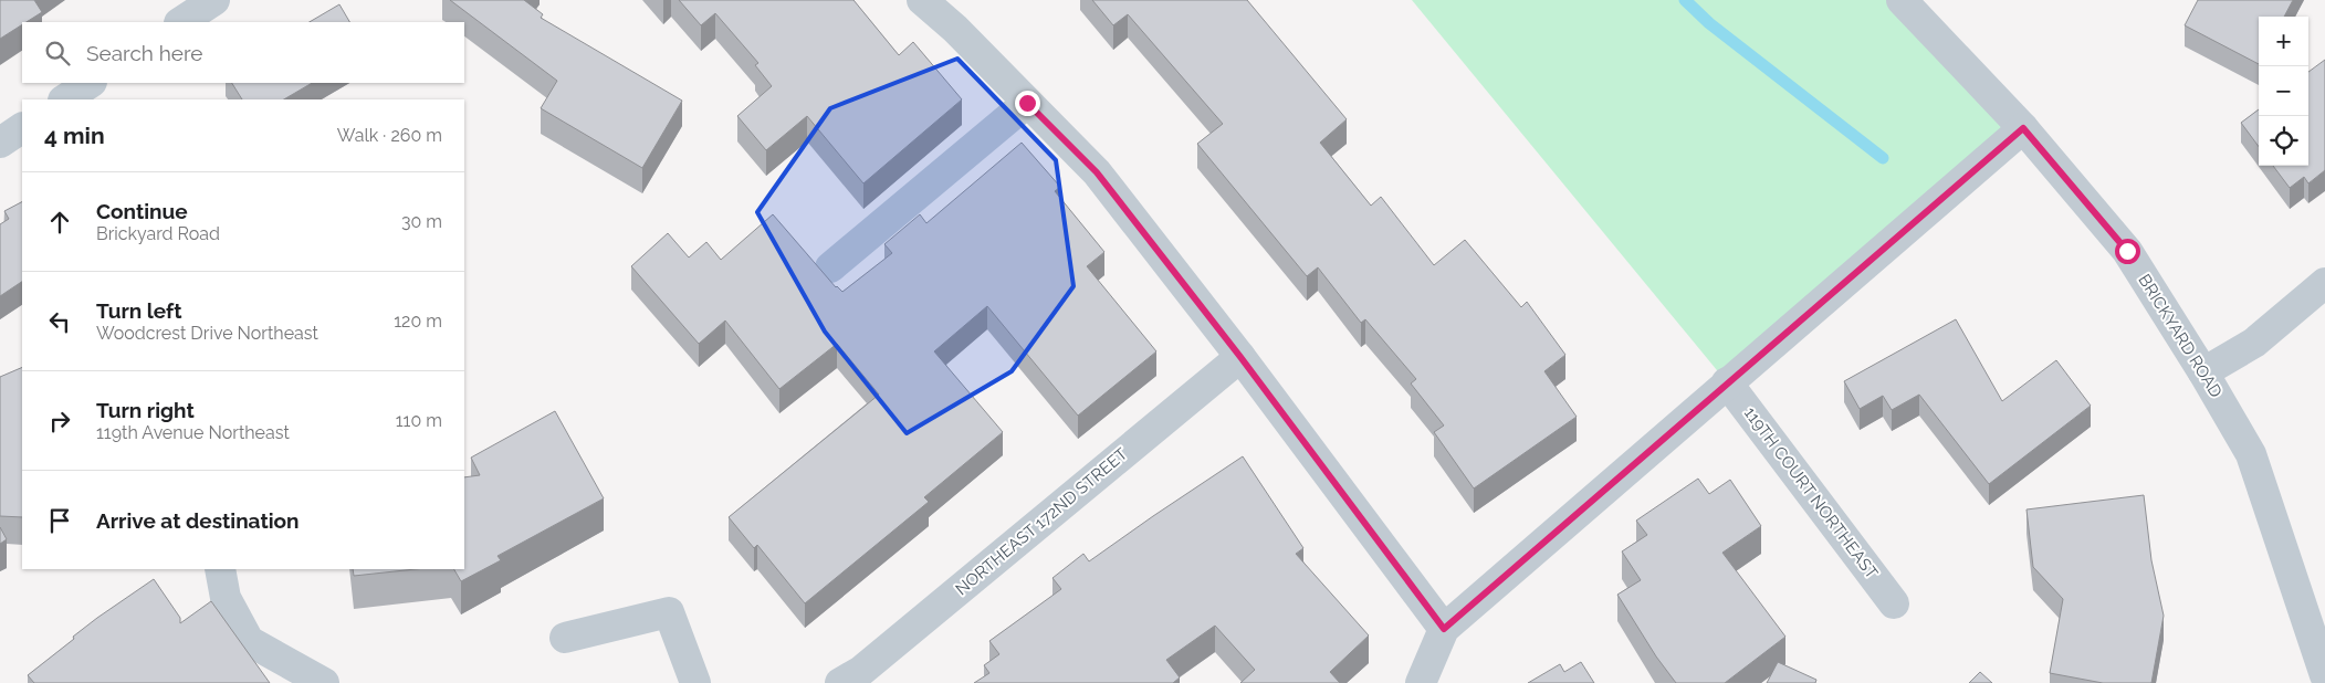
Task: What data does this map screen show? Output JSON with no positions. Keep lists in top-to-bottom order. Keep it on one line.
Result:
{"streets":{"street":["BRICKYARD ROAD","119TH COURT NORTHEAST","NORTHEAST 172ND STREET"]},"page":{"map_buttons":["+","−"],"search":"Search here","heading":["4 min","Walk · 260 m"],"list":[["Continue","Brickyard Road","30 m"],["Turn left","Woodcrest Drive Northeast","120 m"],["Turn right","119th Avenue Northeast","110 m"],"Arrive at destination"]}}
